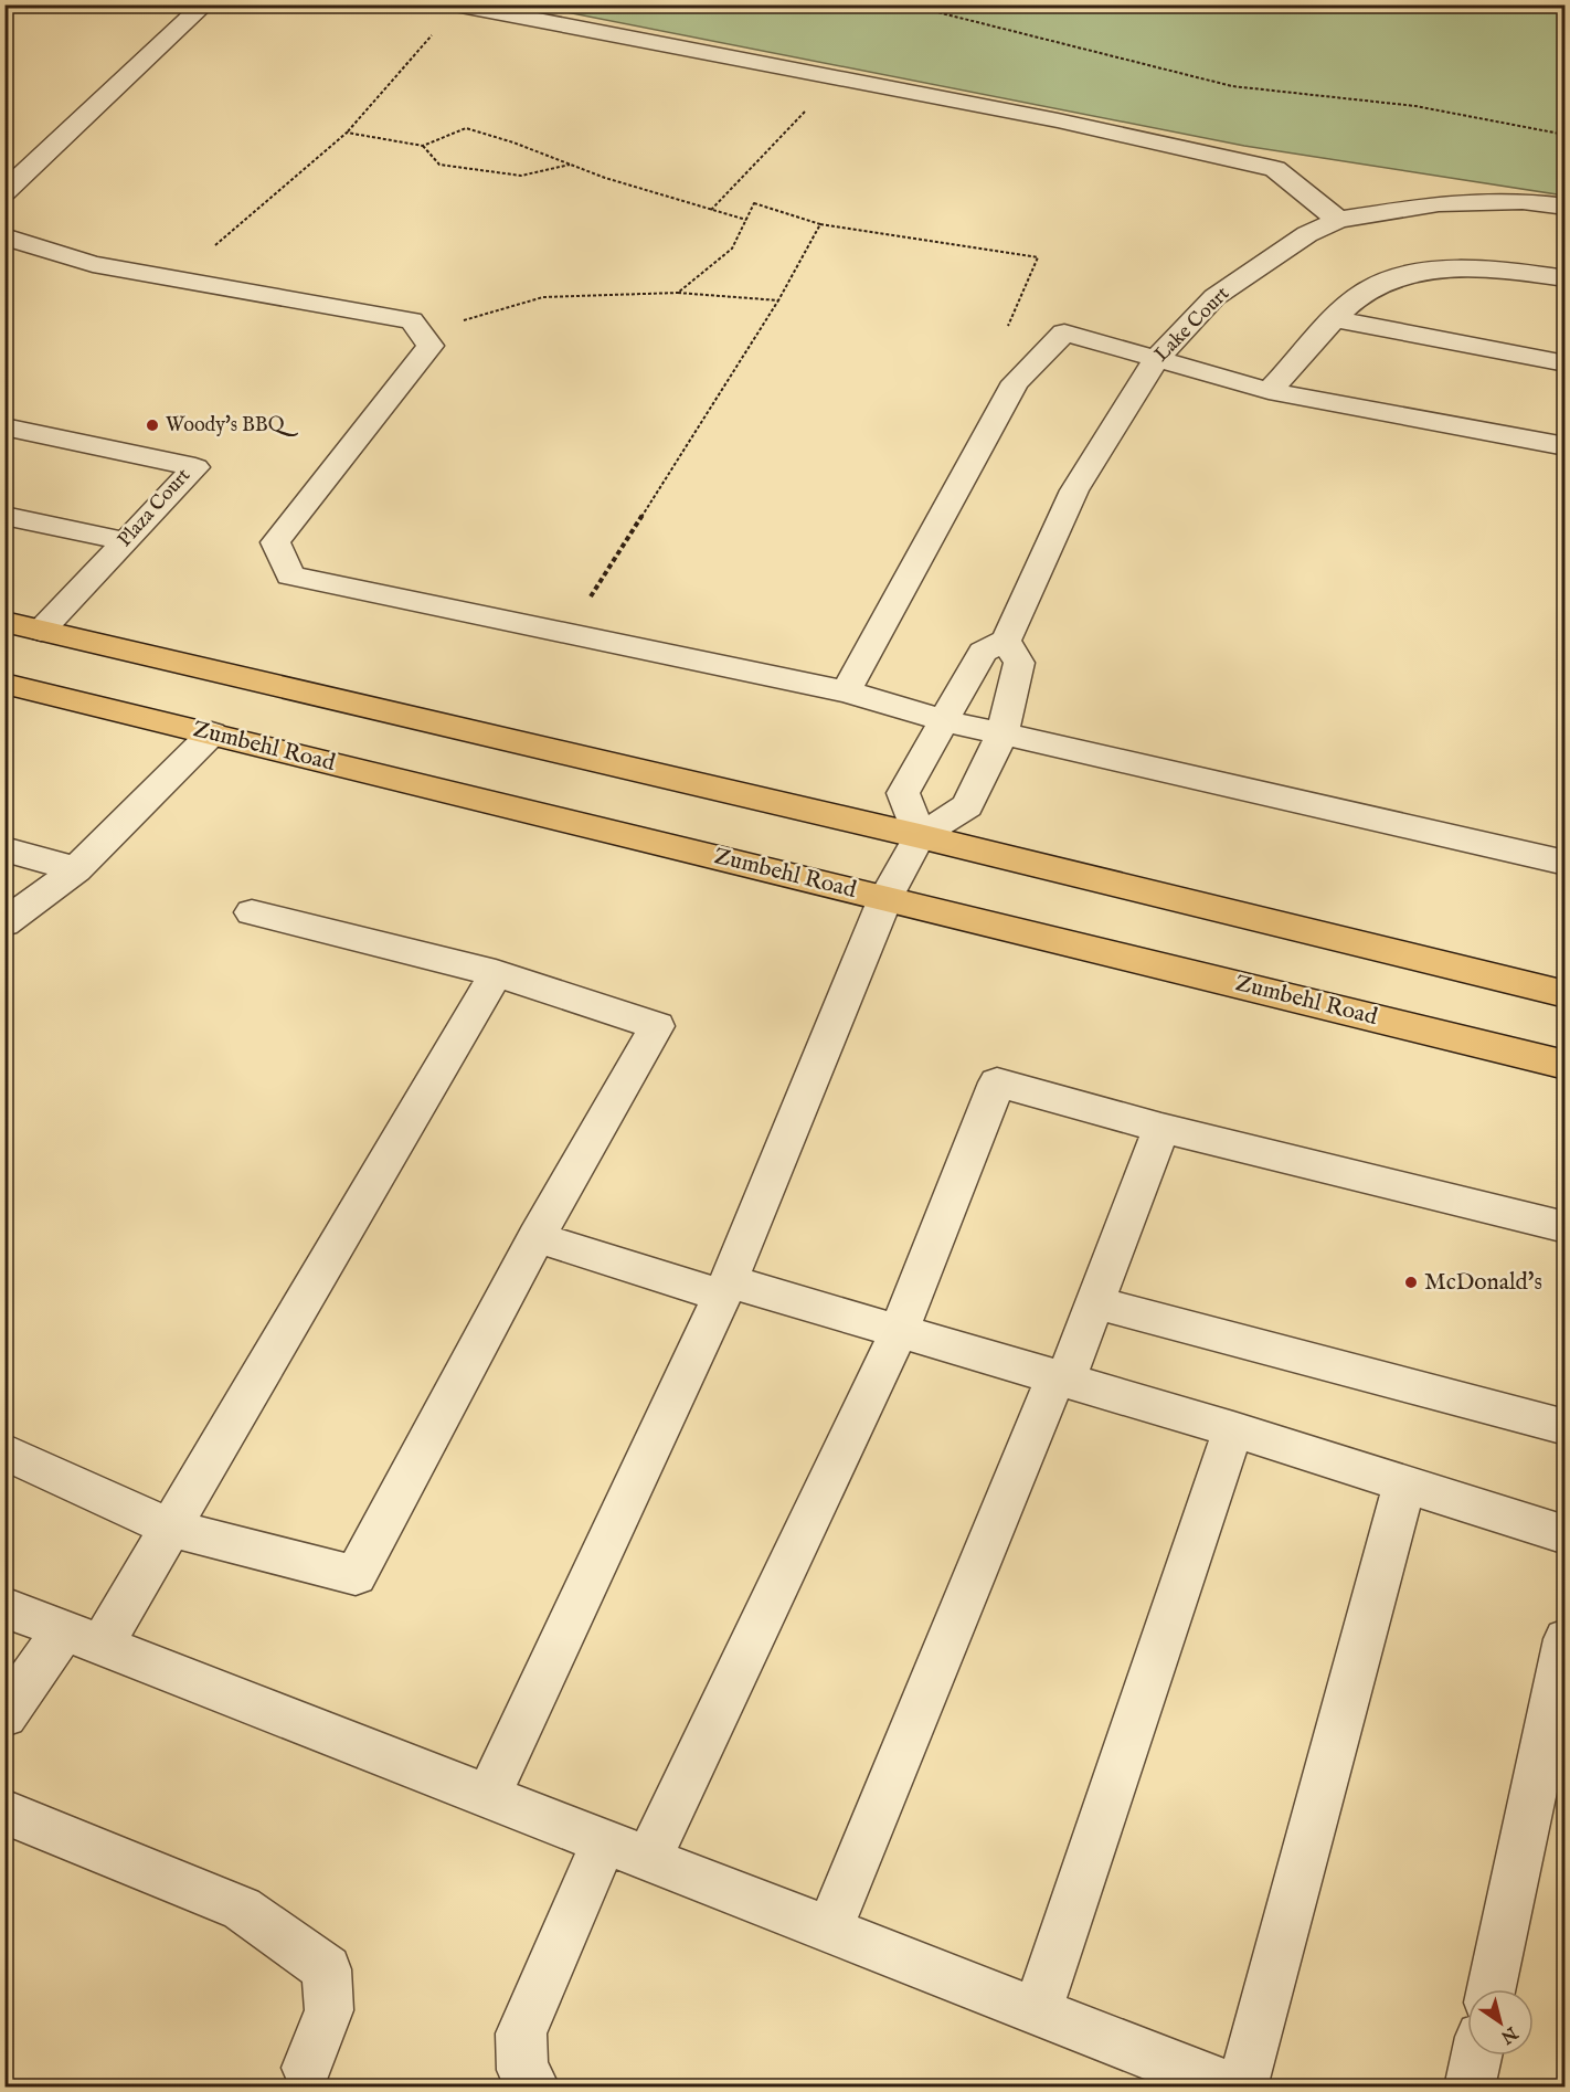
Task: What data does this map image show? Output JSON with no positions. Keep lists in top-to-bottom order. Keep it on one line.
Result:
{"streets":{"main road":["Zumbehl Road"],"street":["Lake Court","Plaza Court"]},"places":["Woody's BBQ","McDonald's"],"north":"bottom right"}
